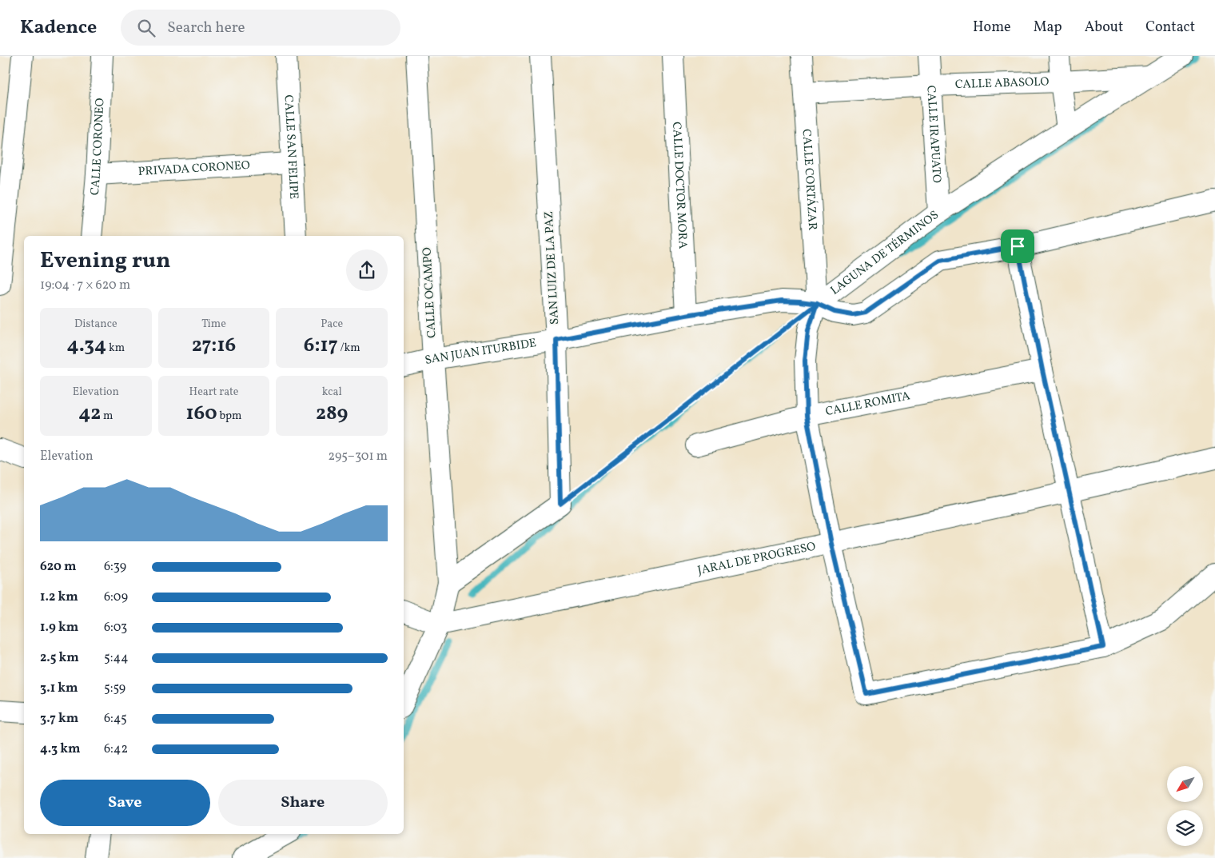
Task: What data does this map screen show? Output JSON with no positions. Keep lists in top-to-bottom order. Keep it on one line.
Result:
{"streets":{"street":["CALLE ABASOLO","CALLE IRAPUATO","CALLE CORONEO","CALLE SAN FELIPE","PRIVADA CORONEO","CALLE CORTÁZAR","CALLE DOCTOR MORA","LAGUNA DE TÉRMINOS","SAN LUIZ DE LA PAZ","CALLE OCAMPO","SAN JUAN ITURBIDE","CALLE ROMITA","JARAL DE PROGRESO"]},"crossings":[["CALLE ABASOLO","CALLE IRAPUATO"],["CALLE ABASOLO","CALLE CORTÁZAR"],["CALLE ABASOLO","LAGUNA DE TÉRMINOS"],["CALLE IRAPUATO","LAGUNA DE TÉRMINOS"],["CALLE CORONEO","PRIVADA CORONEO"],["CALLE SAN FELIPE","PRIVADA CORONEO"],["CALLE CORTÁZAR","LAGUNA DE TÉRMINOS"],["CALLE CORTÁZAR","SAN JUAN ITURBIDE"],["CALLE DOCTOR MORA","SAN JUAN ITURBIDE"],["LAGUNA DE TÉRMINOS","SAN JUAN ITURBIDE"],["SAN LUIZ DE LA PAZ","SAN JUAN ITURBIDE"],["CALLE OCAMPO","SAN JUAN ITURBIDE"],["CALLE OCAMPO","JARAL DE PROGRESO"]],"north":"bottom left","page":{"header":"Kadence","search":"Search here","nav":["Home","Map","About","Contact"],"heading":["Evening run","19:04 · 7 × 620 m"],"stats":[["Distance","4.34 km"],["Time","27:16"],["Pace","6:17 /km"],["Elevation","42 m"],["Heart rate","160 bpm"],["kcal","289"]],"chart":["Elevation","295–301 m"],"list":[{"name":"620 m","note":"6:39"},{"name":"1.2 km","note":"6:09"},{"name":"1.9 km","note":"6:03"},{"name":"2.5 km","note":"5:44"},{"name":"3.1 km","note":"5:59"},{"name":"3.7 km","note":"6:45"},{"name":"4.3 km","note":"6:42"}],"buttons":["Save","Share"]}}
